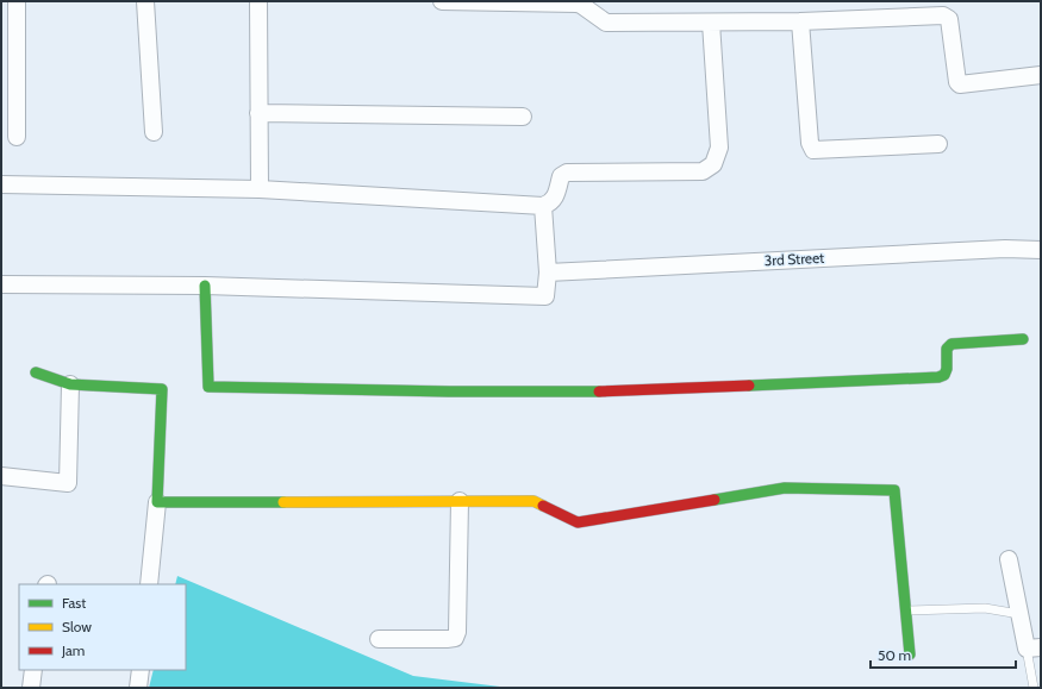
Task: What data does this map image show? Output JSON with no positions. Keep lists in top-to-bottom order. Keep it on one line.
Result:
{"streets":{"street":["3rd Street"]},"legend":["Fast","Slow","Jam"],"scale_bar":"50 m"}
